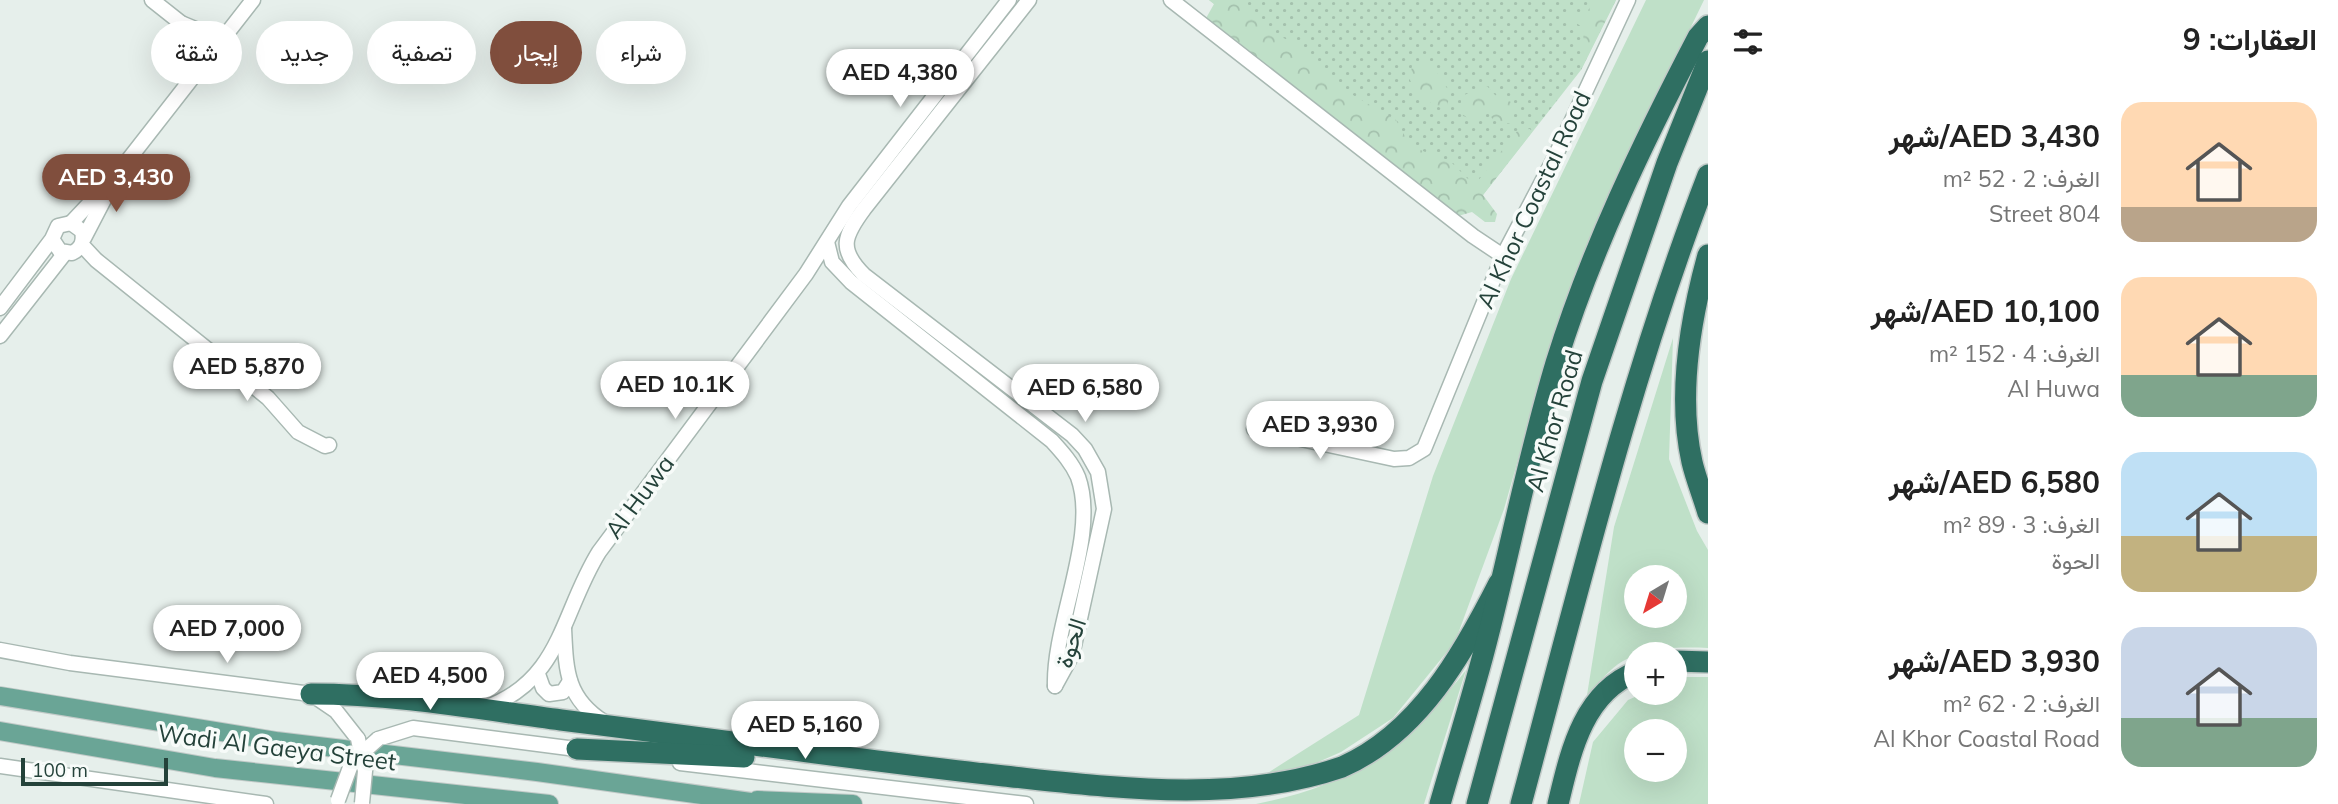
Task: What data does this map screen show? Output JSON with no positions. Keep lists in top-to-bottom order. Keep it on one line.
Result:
{"streets":{"highway":["Al Khor Road"],"main road":["Wadi Al Gaeya Street"],"street":["Al Khor Coastal Road","Al Huwa","الحوة"]},"crossings":[["Al Huwa","الحوة"]],"scale_bar":"100 m","north":"bottom left","page":{"heading":"العقارات: 9","chip":["شراء","إيجار","تصفية","جديد","شقة"],"price":["AED 4,380","AED 3,430","AED 5,870","AED 10.1K","AED 6,580","AED 3,930","AED 7,000","AED 4,500","AED 5,160"],"list":[{"name":"AED 3,430/شهر","note":"الغرف: 2 · 52 m² · Street 804"},{"name":"AED 10,100/شهر","note":"الغرف: 4 · 152 m² · Al Huwa"},{"name":"AED 6,580/شهر","note":"الغرف: 3 · 89 m² · الحوة"},{"name":"AED 3,930/شهر","note":"الغرف: 2 · 62 m² · Al Khor Coastal Road"}],"map_buttons":["+","−"],"scale":"100 m"}}
